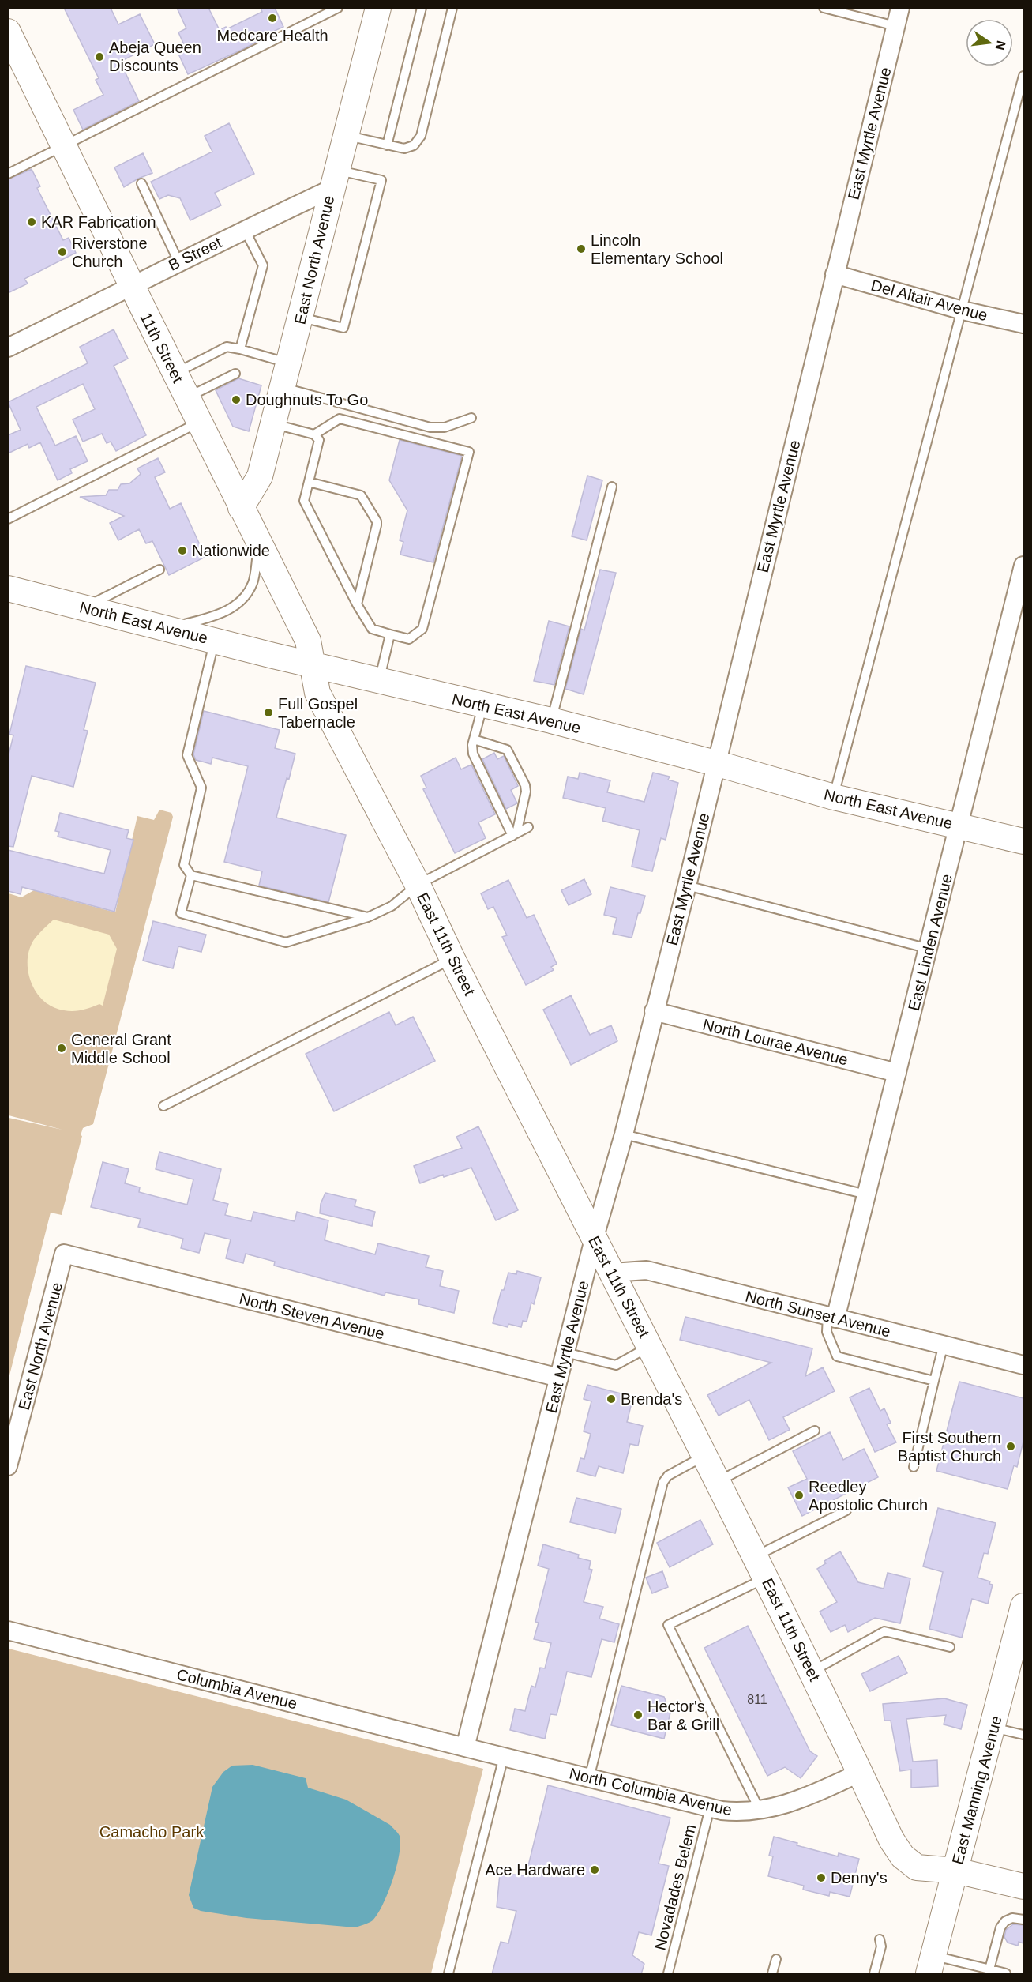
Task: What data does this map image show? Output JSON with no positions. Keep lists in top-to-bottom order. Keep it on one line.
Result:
{"streets":{"main road":["East North Avenue","11th Street","North East Avenue","East 11th Street","East Manning Avenue"],"street":["East Myrtle Avenue","B Street","Del Altair Avenue","East Linden Avenue","North Lourae Avenue","North Sunset Avenue","North Steven Avenue","Columbia Avenue","North Columbia Avenue"],"lane":["Novadades Belem"]},"crossings":[["East Myrtle Avenue","Del Altair Avenue"],["East Myrtle Avenue","North East Avenue"],["East Myrtle Avenue","East 11th Street"],["East Myrtle Avenue","North Lourae Avenue"],["East Myrtle Avenue","North Steven Avenue"],["East Myrtle Avenue","Columbia Avenue"],["East Myrtle Avenue","North Columbia Avenue"],["B Street","East North Avenue"],["B Street","11th Street"],["East North Avenue","11th Street"],["East North Avenue","North Steven Avenue"],["11th Street","North East Avenue"],["11th Street","East 11th Street"],["North East Avenue","East Linden Avenue"],["North East Avenue","East 11th Street"],["East Linden Avenue","North Lourae Avenue"],["East Linden Avenue","North Sunset Avenue"],["East 11th Street","North Sunset Avenue"],["East 11th Street","East Manning Avenue"],["East 11th Street","North Columbia Avenue"],["Columbia Avenue","North Columbia Avenue"],["North Columbia Avenue","Novadades Belem"]],"parks":["Camacho Park"],"places":["Medcare Health","Abeja Queen Discounts","KAR Fabrication","Lincoln Elementary School","Riverstone Church","Doughnuts To Go","Nationwide","Full Gospel Tabernacle","General Grant Middle School","Brenda's","First Southern Baptist Church","Reedley Apostolic Church","Hector's Bar & Grill","Ace Hardware","Denny's"],"house_numbers":["811"],"north":"right"}
